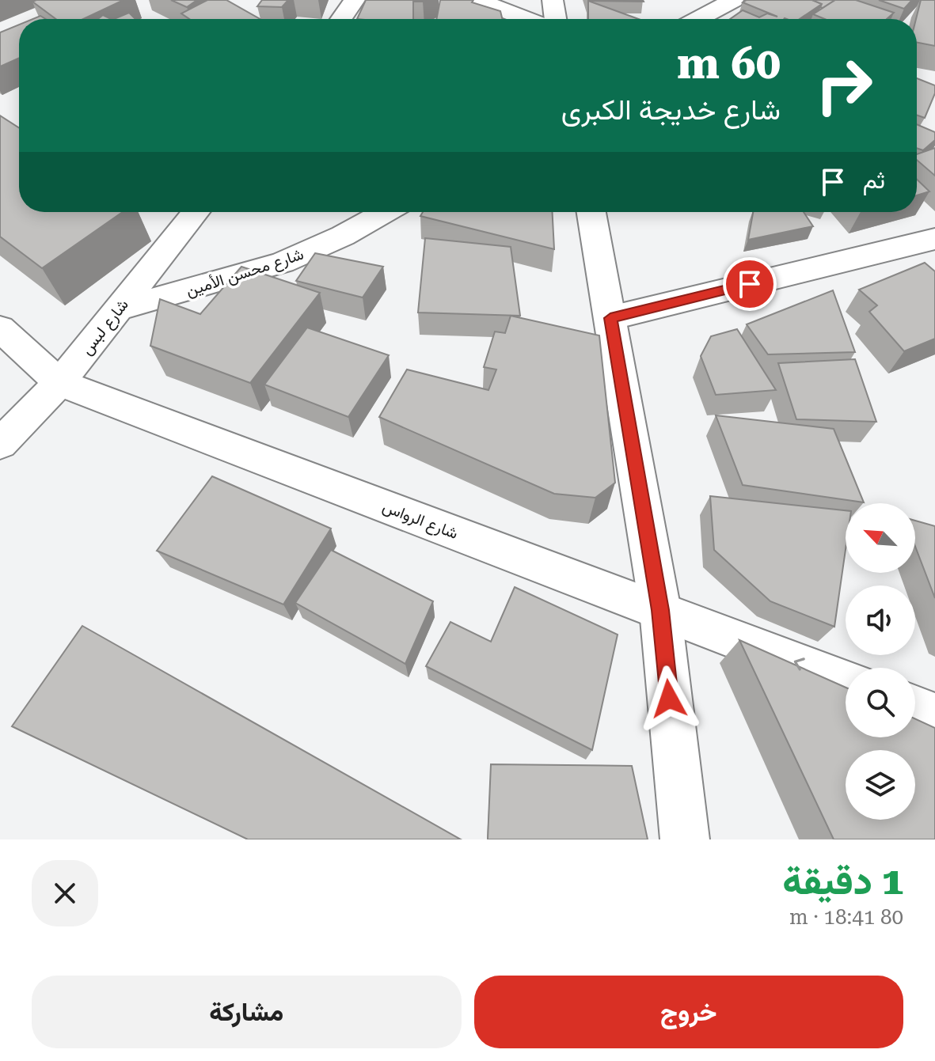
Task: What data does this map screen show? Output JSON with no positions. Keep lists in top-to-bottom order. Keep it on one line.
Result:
{"streets":{"street":["شارع محسن الأمين","شارع لبس","شارع الرواس"]},"crossings":[["شارع محسن الأمين","شارع لبس"],["شارع لبس","شارع الرواس"]],"north":"top left","page":{"turn":["60 m","شارع خديجة الكبرى"],"then":"ثم","heading":["1 دقيقة","80 m · 18:41"],"buttons":["خروج","مشاركة"]}}
